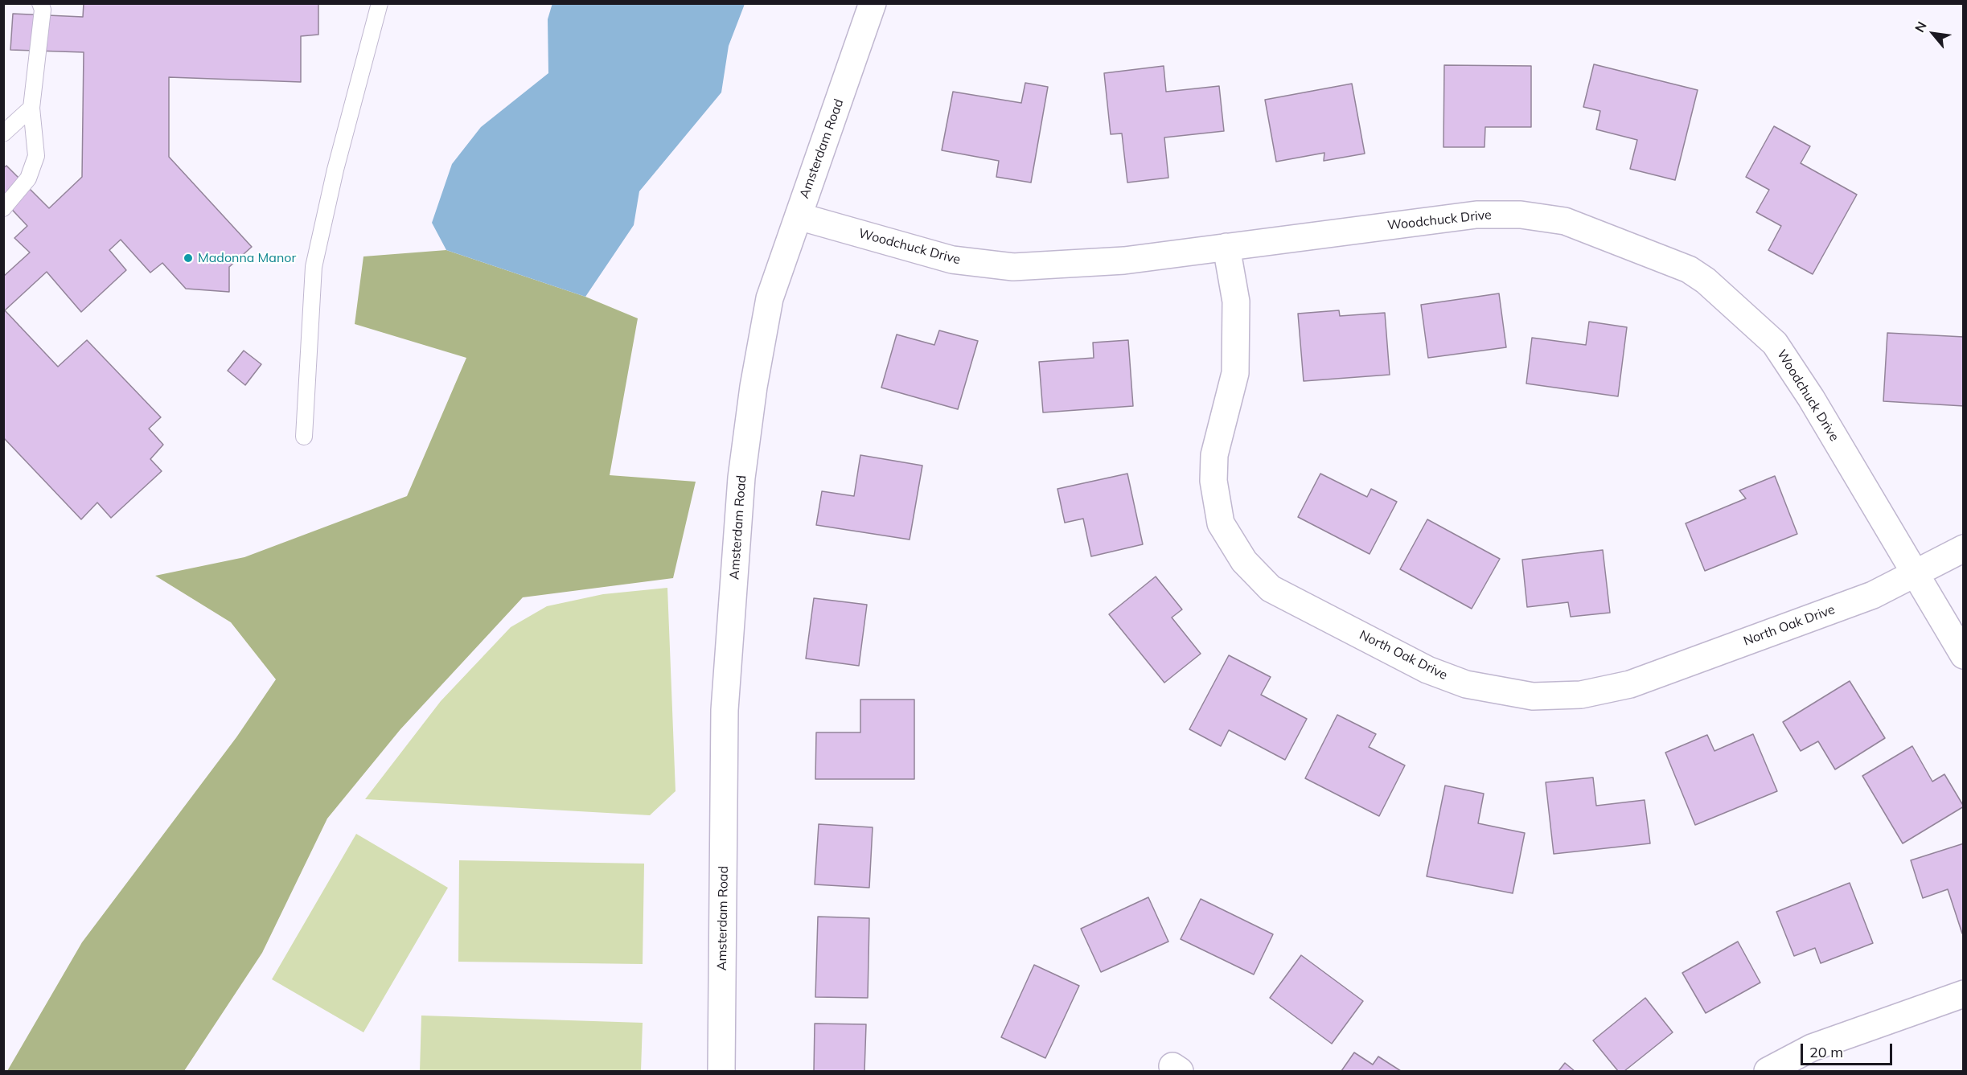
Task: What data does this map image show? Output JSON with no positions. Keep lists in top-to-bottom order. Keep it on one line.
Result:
{"streets":{"street":["Amsterdam Road","Woodchuck Drive","North Oak Drive"]},"crossings":[["Amsterdam Road","Woodchuck Drive"],["Woodchuck Drive","North Oak Drive"]],"places":["Madonna Manor"],"scale_bar":"20 m","north":"top left"}
